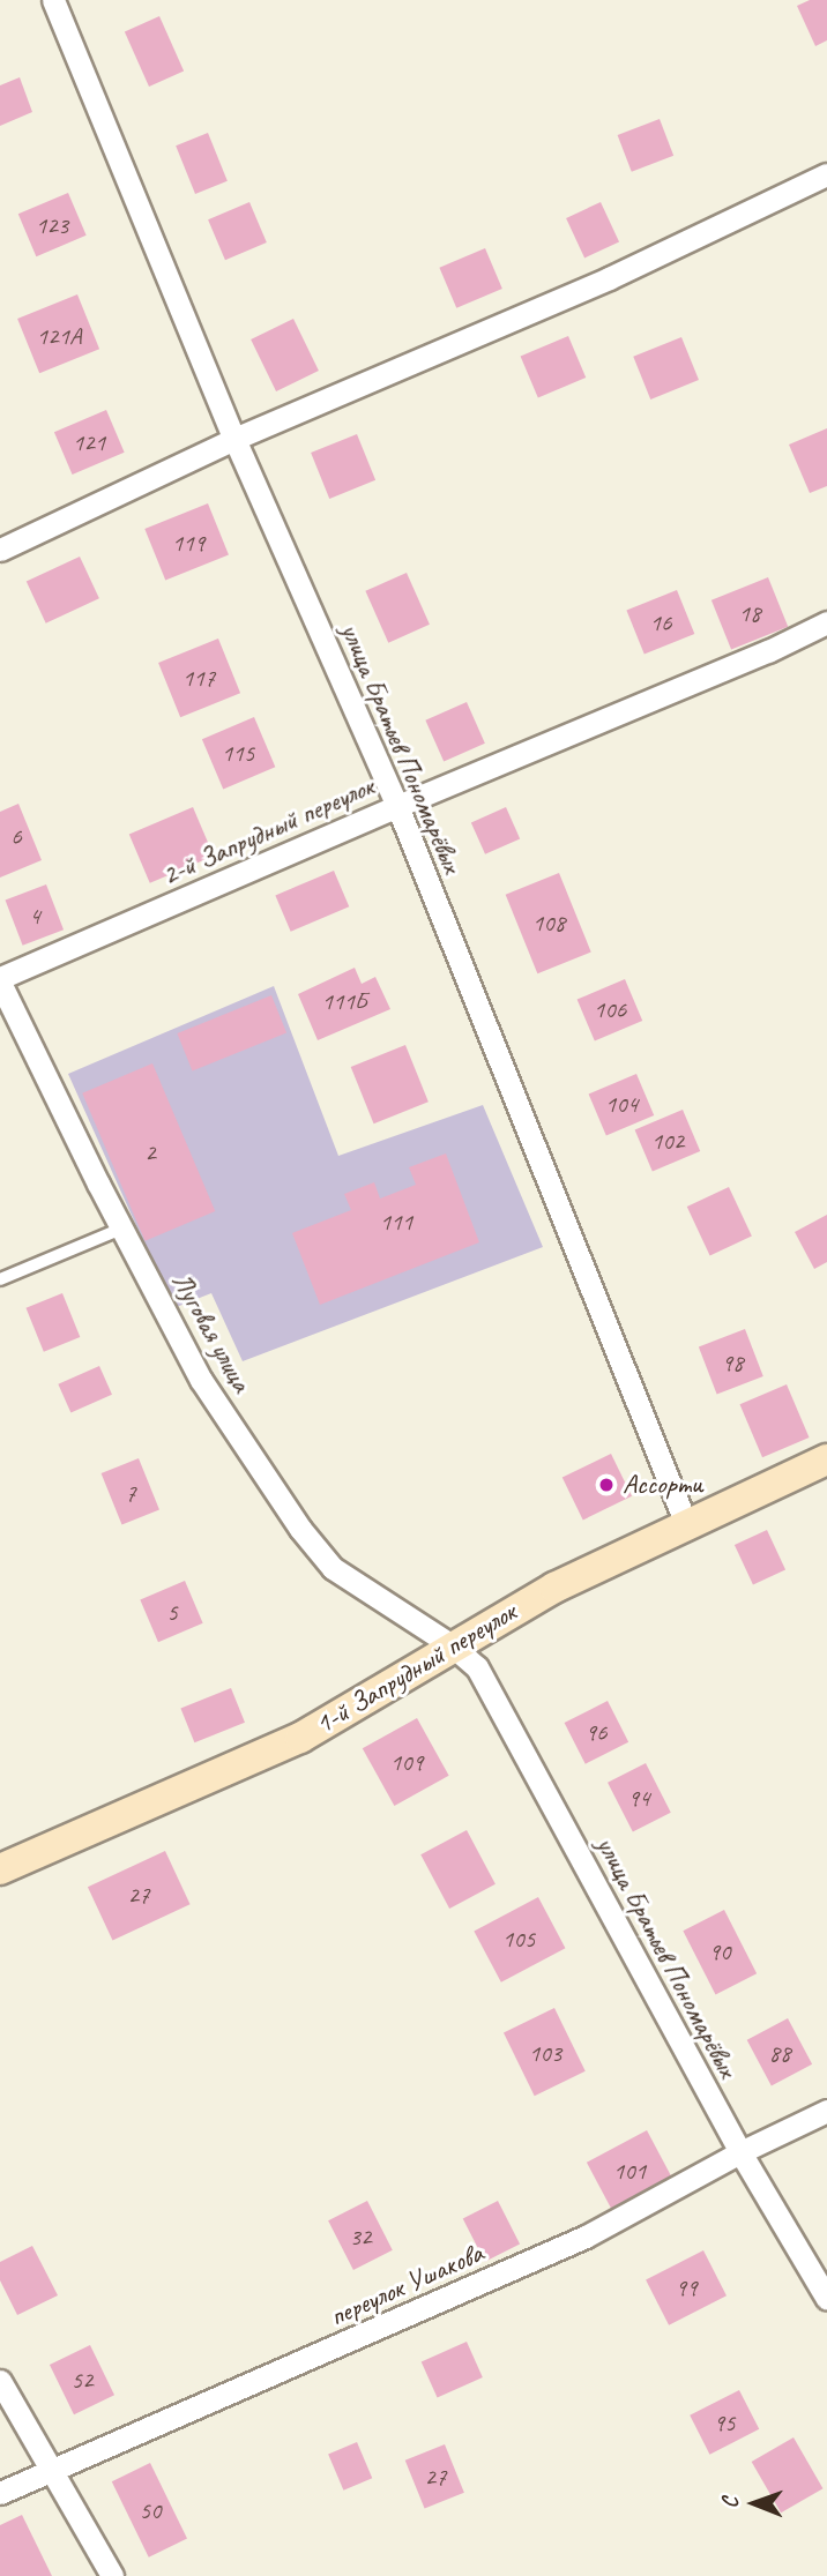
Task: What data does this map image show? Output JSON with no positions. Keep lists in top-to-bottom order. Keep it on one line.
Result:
{"streets":{"street":["улица Братьев Пономарёвых","2-й Запрудный переулок","Луговая улица","1-й Запрудный переулок","переулок Ушакова"]},"crossings":[["улица Братьев Пономарёвых","2-й Запрудный переулок"],["улица Братьев Пономарёвых","Луговая улица"],["улица Братьев Пономарёвых","1-й Запрудный переулок"],["улица Братьев Пономарёвых","переулок Ушакова"],["2-й Запрудный переулок","Луговая улица"],["Луговая улица","1-й Запрудный переулок"]],"places":["Ассорти"],"house_numbers":["123","121А","121","119","18","16","117","115","6","4","108","111Б","106","104","102","2","111","98","7","5","96","109","94","27","105","90","103","88","101","32","99","52","95","27","50"],"north":"left"}
